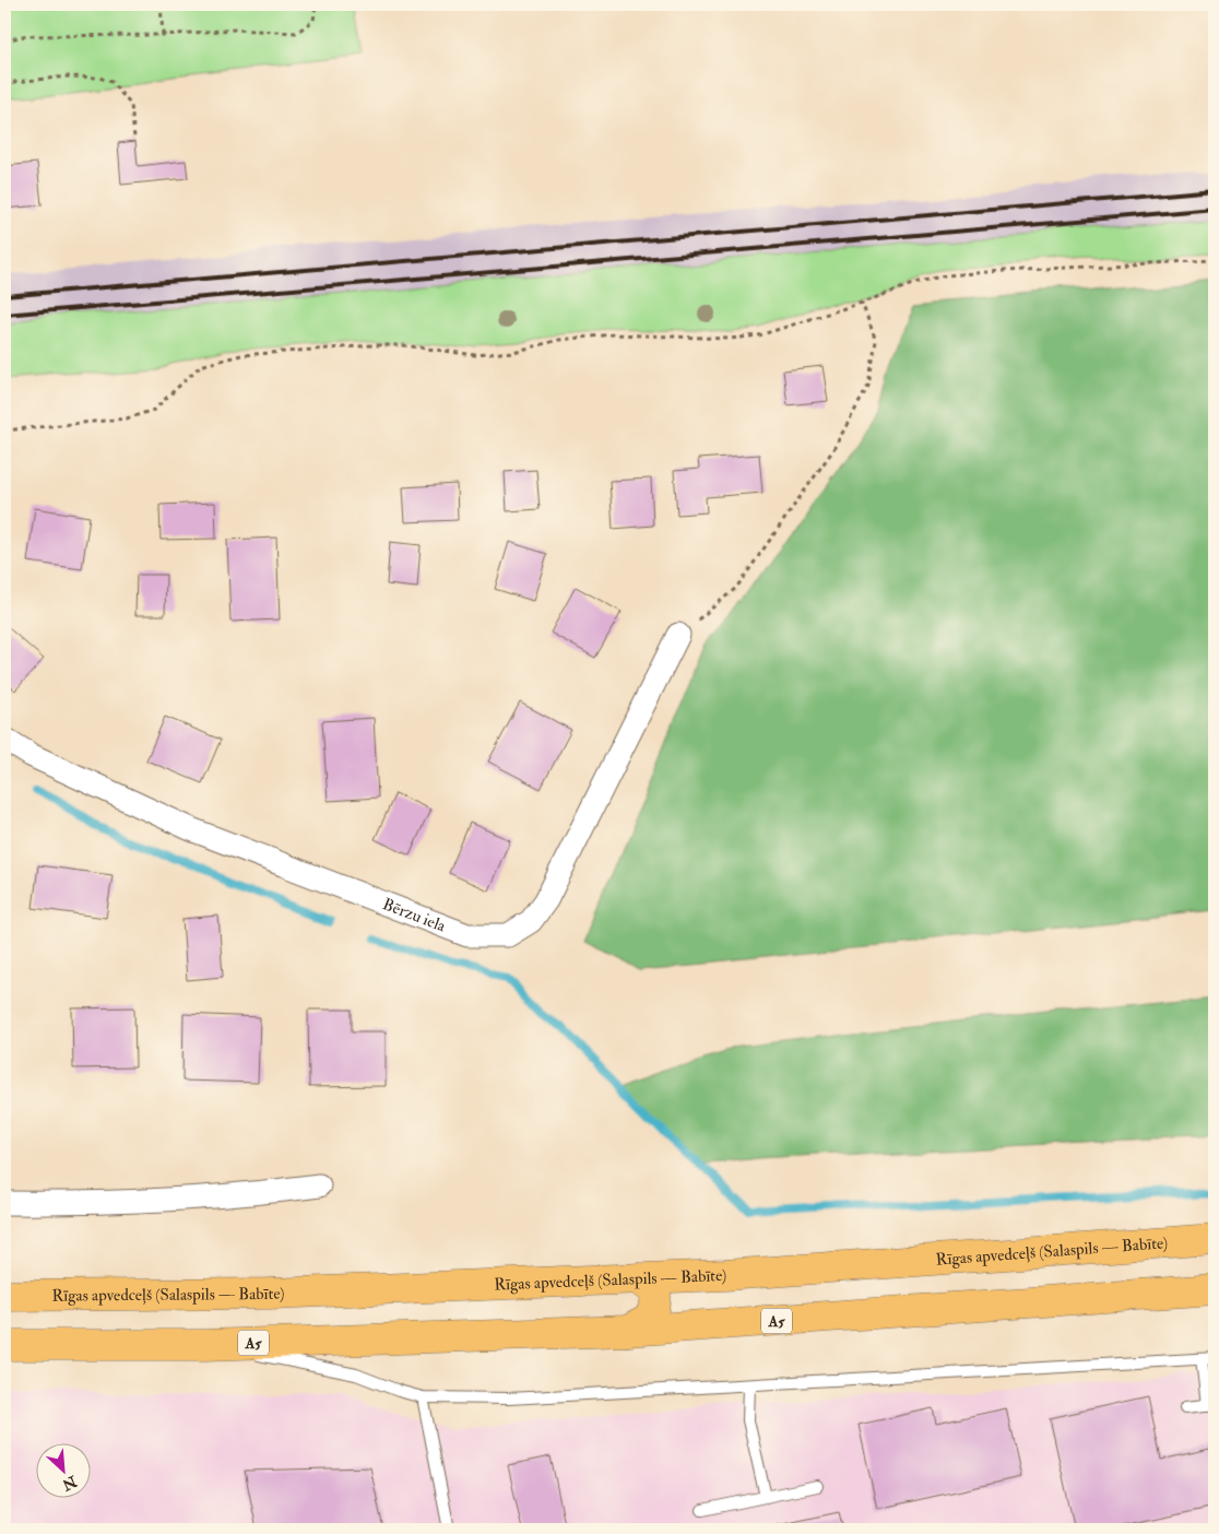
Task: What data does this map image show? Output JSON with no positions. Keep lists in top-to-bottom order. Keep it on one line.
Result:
{"streets":{"highway":["Rīgas apvedceļš (Salaspils — Babīte)","A5"],"street":["Bērzu iela"]},"north":"bottom right"}
